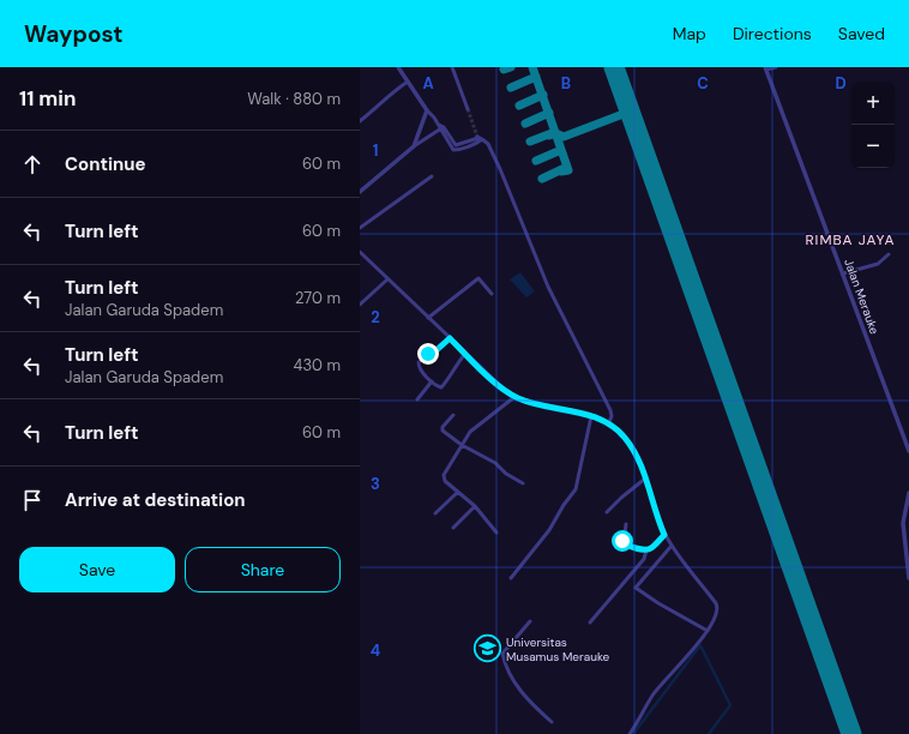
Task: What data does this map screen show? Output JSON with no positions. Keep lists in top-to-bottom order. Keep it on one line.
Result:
{"streets":{"street":["Jalan Merauke"]},"districts":["RIMBA JAYA"],"places":{"school or university":["Universitas Musamus Merauke"]},"page":{"header":"Waypost","nav":["Map","Directions","Saved"],"heading":["11 min","Walk · 880 m"],"map_buttons":["+","−"],"list":[["Continue","60 m"],["Turn left","60 m"],["Turn left","Jalan Garuda Spadem","270 m"],["Turn left","Jalan Garuda Spadem","430 m"],["Turn left","60 m"],"Arrive at destination"],"buttons":["Save","Share"]},"grid":{"columns":["A","B","C","D"],"rows":["1","2","3","4"]}}
